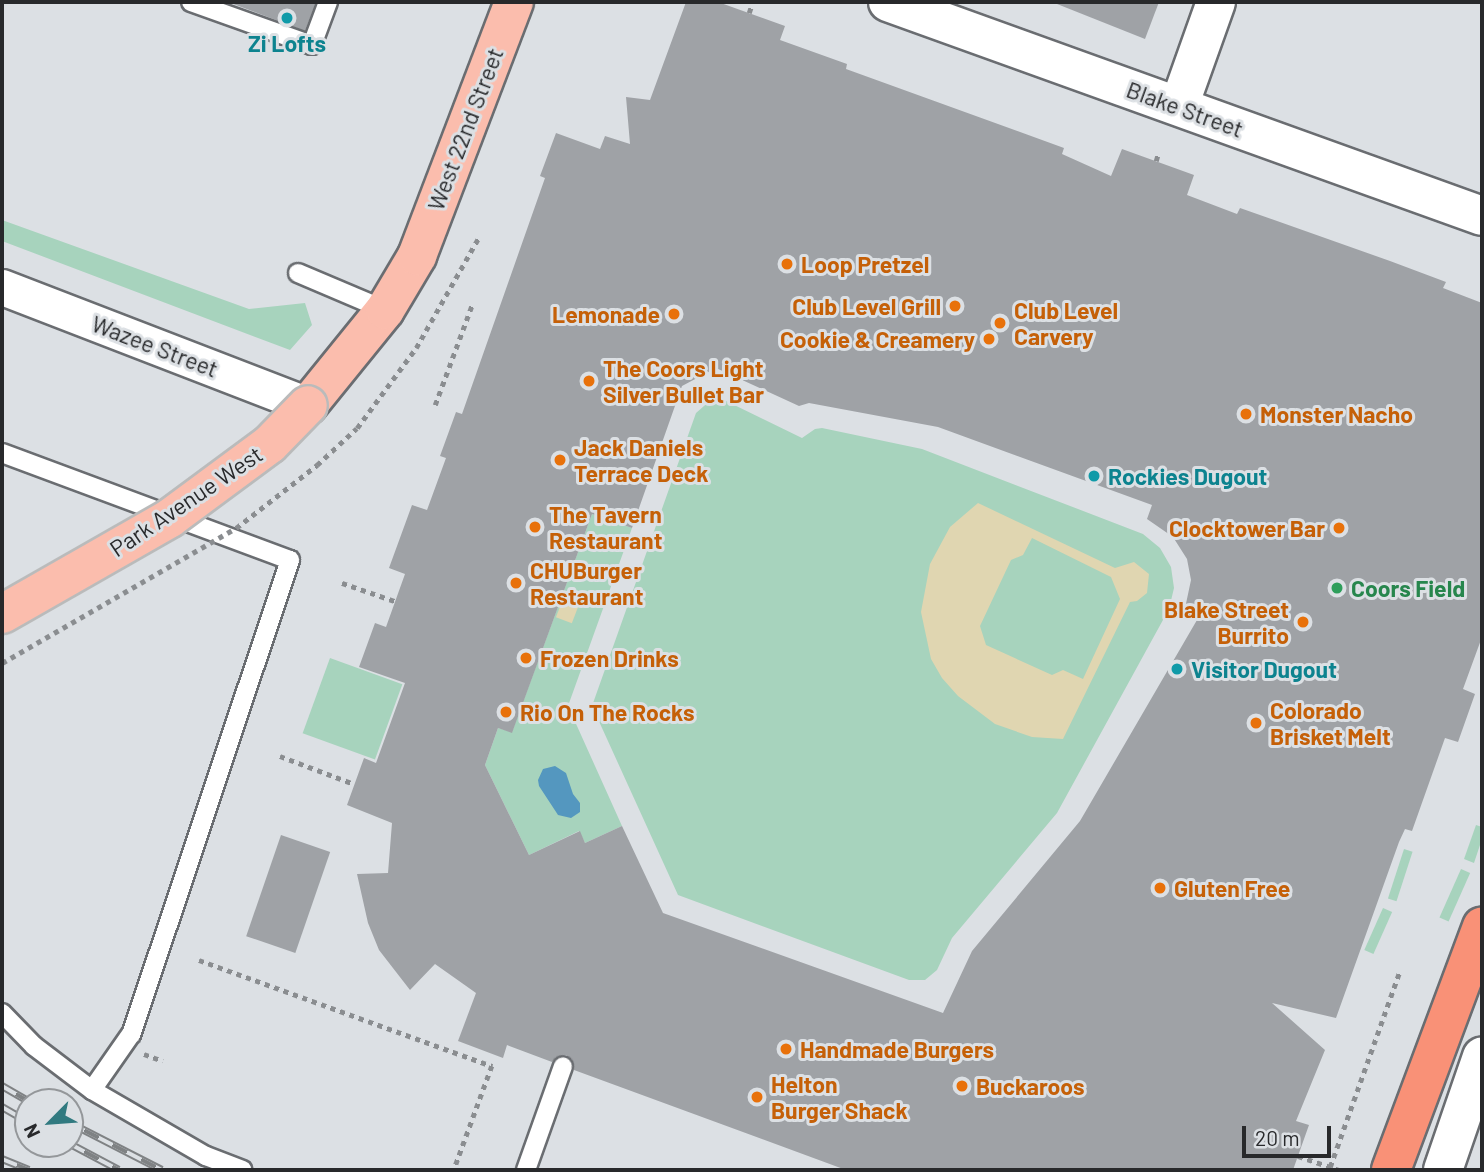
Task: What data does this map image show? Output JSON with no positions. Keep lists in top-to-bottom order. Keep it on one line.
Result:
{"streets":{"main road":["Blake Street","West 22nd Street","Park Avenue West"],"street":["Wazee Street"]},"crossings":[["West 22nd Street","Park Avenue West"],["Wazee Street","Park Avenue West"]],"places":["Zi Lofts","Loop Pretzel","Club Level Grill","Lemonade","Club Level Carvery","Cookie & Creamery","The Coors Light Silver Bullet Bar","Monster Nacho","Jack Daniels Terrace Deck","Rockies Dugout","The Tavern Restaurant","Clocktower Bar","CHUBurger Restaurant","Coors Field","Blake Street Burrito","Frozen Drinks","Visitor Dugout","Rio On The Rocks","Colorado Brisket Melt","Gluten Free","Handmade Burgers","Buckaroos","Helton Burger Shack"],"scale_bar":"20 m","north":"bottom left"}
